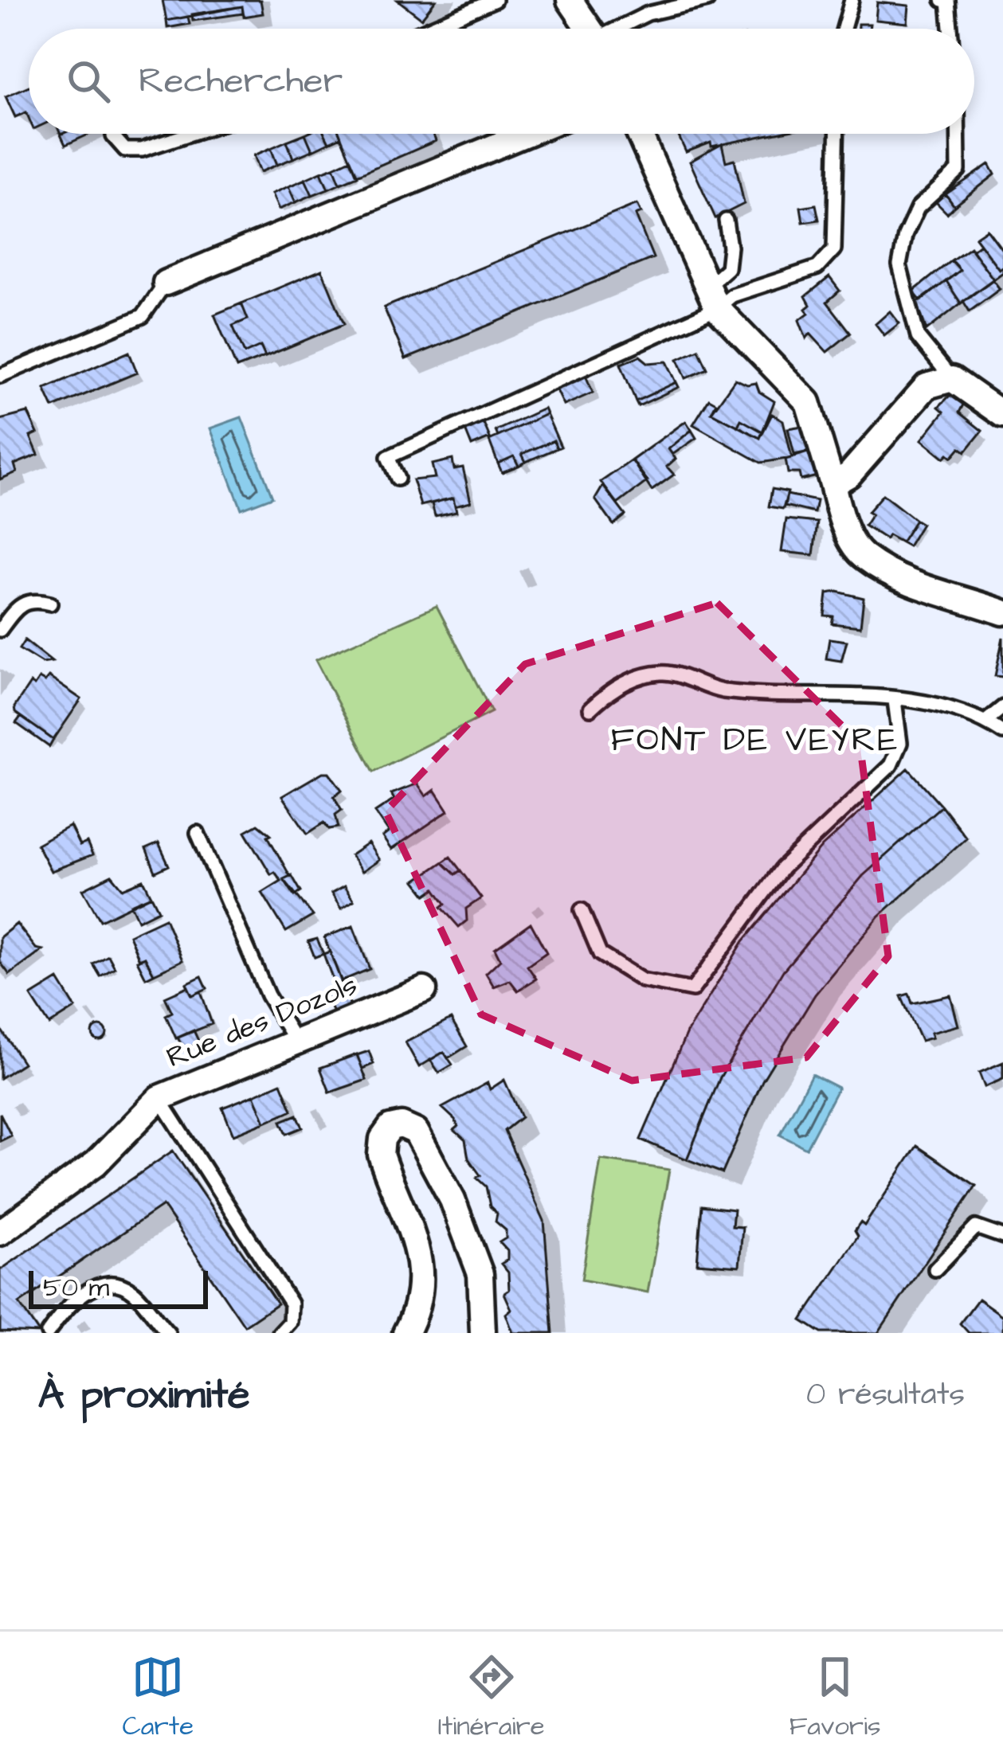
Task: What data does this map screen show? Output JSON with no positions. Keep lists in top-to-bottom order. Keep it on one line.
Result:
{"streets":{"street":["Rue des Dozols"]},"districts":["FONT DE VEYRE"],"scale_bar":"50 m","page":{"search":"Rechercher","scale":"50 m","heading":["À proximité","0 résultats"],"nav":["Carte","Itinéraire","Favoris"]}}
